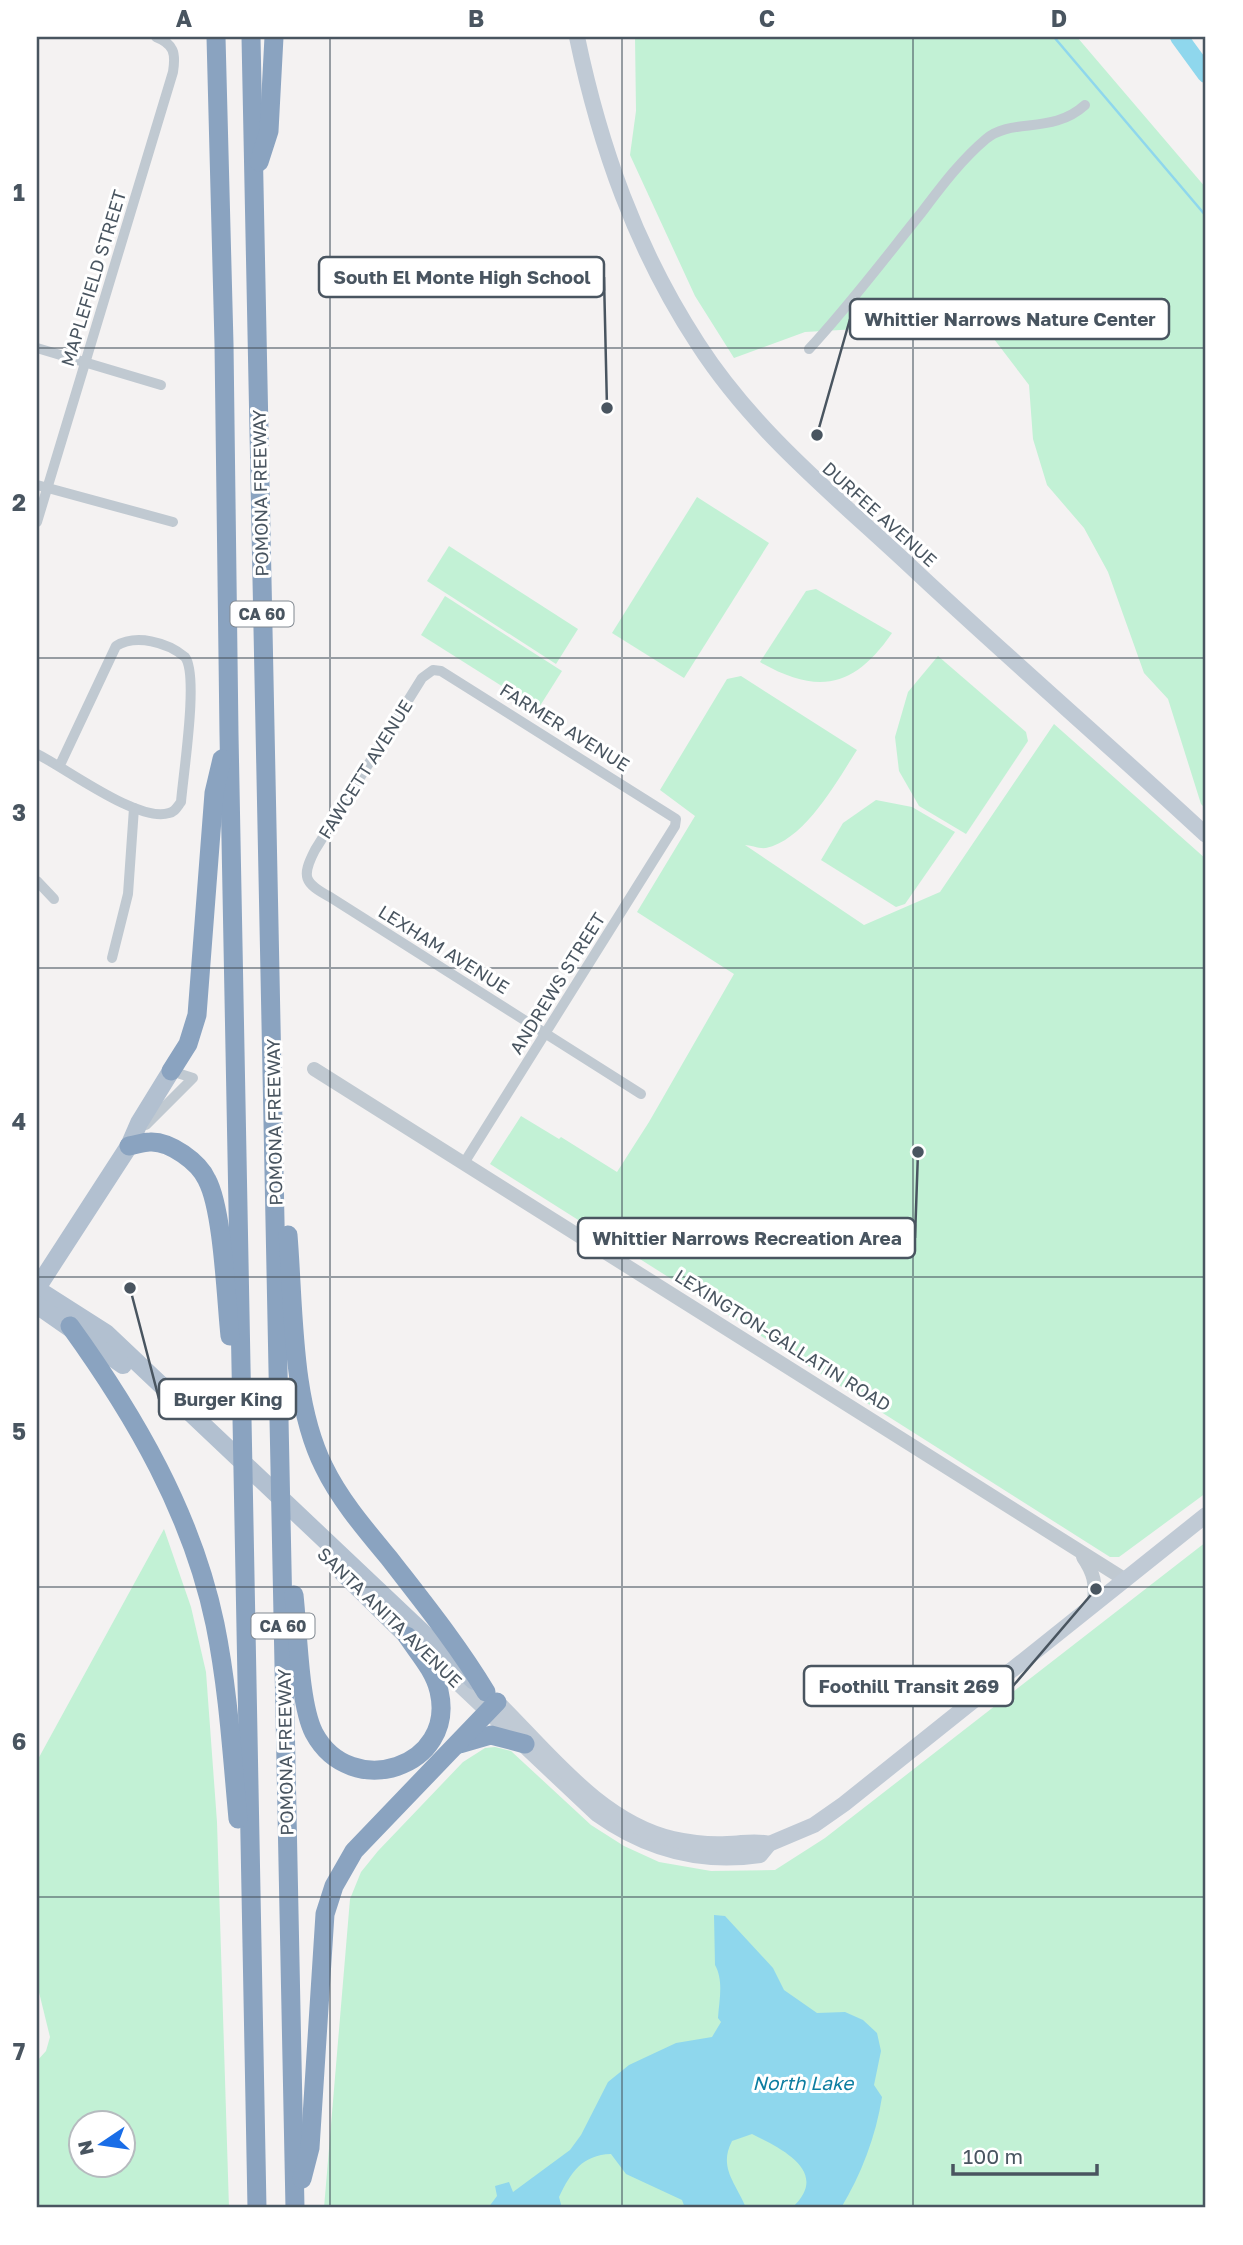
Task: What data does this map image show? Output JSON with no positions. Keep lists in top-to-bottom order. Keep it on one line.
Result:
{"streets":{"highway":["POMONA FREEWAY","CA 60"],"main road":["DURFEE AVENUE","SANTA ANITA AVENUE"],"street":["MAPLEFIELD STREET","FARMER AVENUE","FAWCETT AVENUE","LEXHAM AVENUE","ANDREWS STREET","LEXINGTON-GALLATIN ROAD"]},"crossings":[["FARMER AVENUE","FAWCETT AVENUE"],["FARMER AVENUE","ANDREWS STREET"],["FAWCETT AVENUE","LEXHAM AVENUE"],["LEXHAM AVENUE","ANDREWS STREET"],["ANDREWS STREET","LEXINGTON-GALLATIN ROAD"],["LEXINGTON-GALLATIN ROAD","SANTA ANITA AVENUE"]],"water":["North Lake"],"places":["South El Monte High School","Whittier Narrows Nature Center","Whittier Narrows Recreation Area","Burger King","Foothill Transit 269"],"scale_bar":"100 m","north":"left","grid":{"columns":["A","B","C","D"],"rows":["1","2","3","4","5","6","7"]}}
